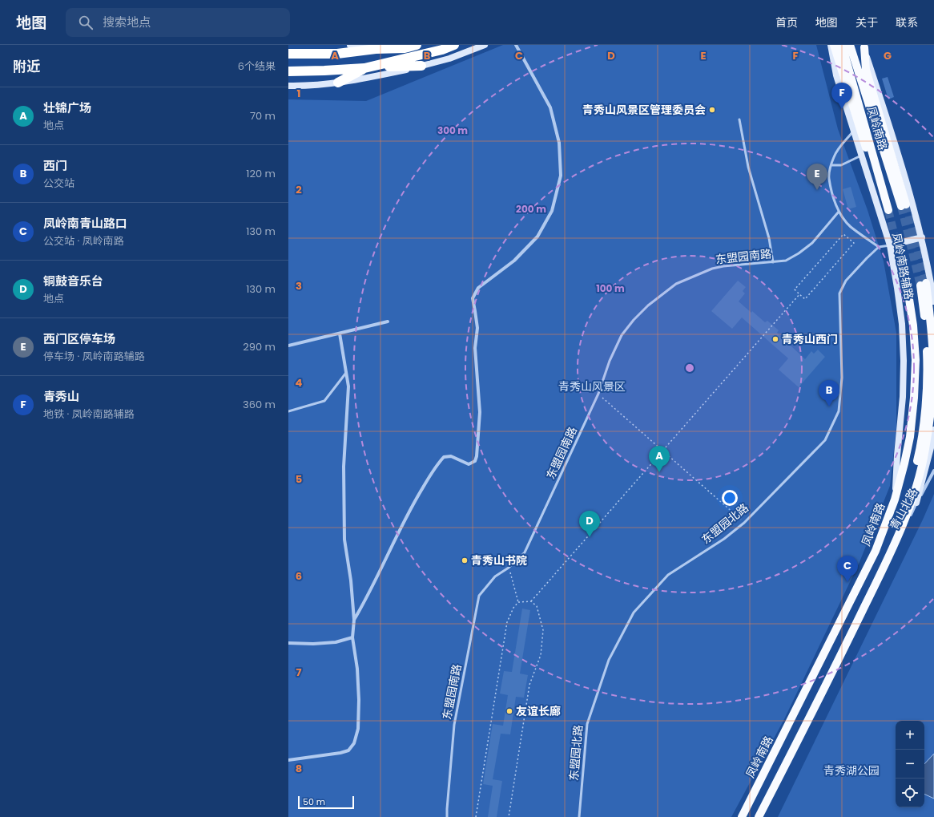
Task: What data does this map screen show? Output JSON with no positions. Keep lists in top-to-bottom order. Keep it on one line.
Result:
{"streets":{"main road":["凤岭南路"],"street":["凤岭南路辅路","青山北路"],"lane":["东盟园南路","东盟园北路"]},"crossings":[["凤岭南路","凤岭南路辅路"]],"parks":["青秀山风景区","青秀湖公园"],"places":["青秀山风景区管理委员会","青秀山西门","青秀山书院","友谊长廊"],"scale_bar":"50 m","page":{"header":"地图","search":"搜索地点","nav":["首页","地图","关于","联系"],"heading":["附近","6个结果"],"pins":["F","E","B","A","D","C"],"list":[{"mark":"A","name":"壮锦广场","note":"地点","value":"70 m"},{"mark":"B","name":"西门","note":"公交站","value":"120 m"},{"mark":"C","name":"凤岭南青山路口","note":"公交站 · 凤岭南路","value":"130 m"},{"mark":"D","name":"铜鼓音乐台","note":"地点","value":"130 m"},{"mark":"E","name":"西门区停车场","note":"停车场 · 凤岭南路辅路","value":"290 m"},{"mark":"F","name":"青秀山","note":"地铁 · 凤岭南路辅路","value":"360 m"}],"map_buttons":["+","−"],"scale":"50 m"},"grid":{"columns":["A","B","C","D","E","F","G"],"rows":["1","2","3","4","5","6","7","8"]},"rings":["300 m","200 m","100 m"]}
